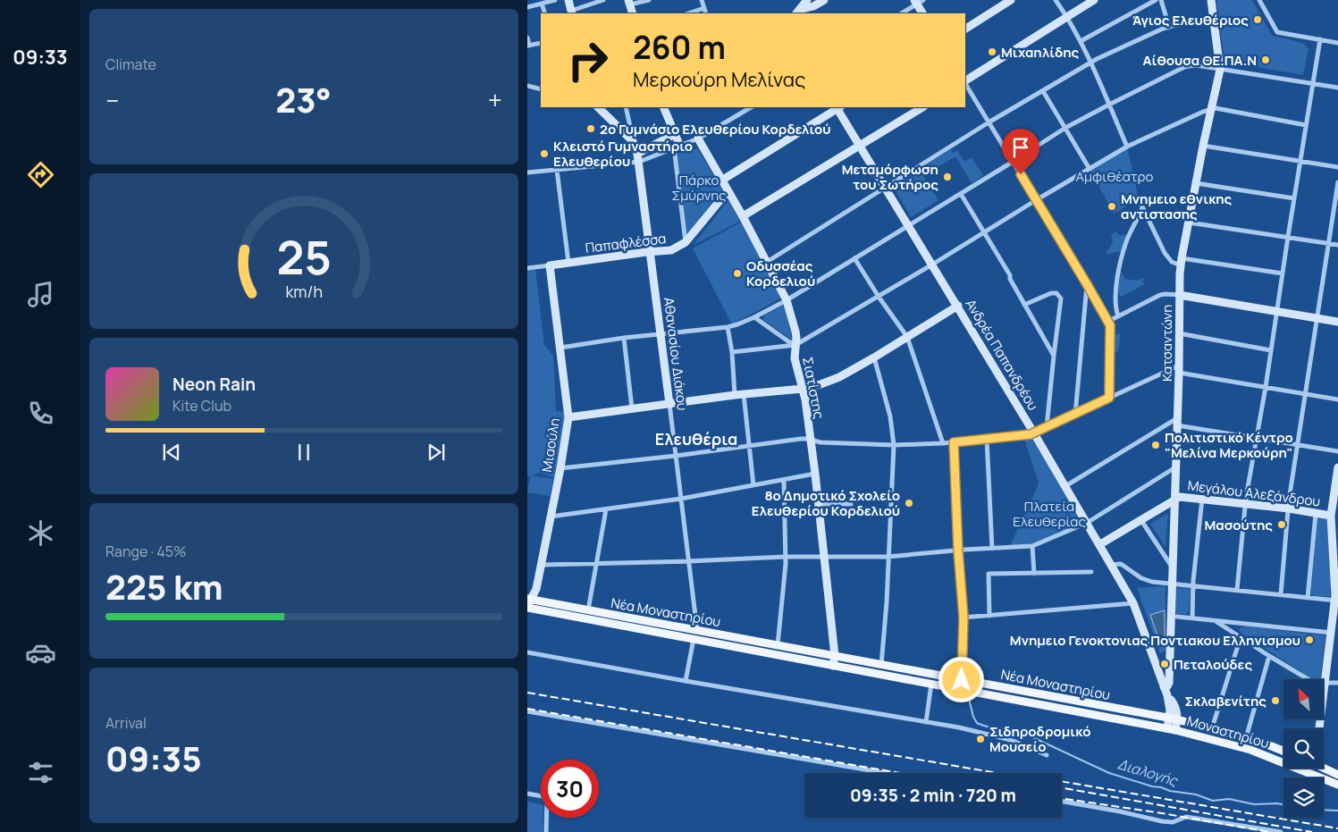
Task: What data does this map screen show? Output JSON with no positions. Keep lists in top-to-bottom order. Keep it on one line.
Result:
{"streets":{"main road":["Νέα Μοναστηρίου","Μοναστηρίου"],"street":["Παπαφλέσσα","Κατσαντώνη","Αθανασίου Διάκου","Ανδρέα Παπανδρέου","Σιατίστης","Μιαούλη","Μεγάλου Αλεξάνδρου"]},"crossings":[["Παπαφλέσσα","Αθανασίου Διάκου"],["Παπαφλέσσα","Σιατίστης"],["Παπαφλέσσα","Μιαούλη"],["Κατσαντώνη","Ανδρέα Παπανδρέου"],["Κατσαντώνη","Μεγάλου Αλεξάνδρου"],["Αθανασίου Διάκου","Νέα Μοναστηρίου"],["Ανδρέα Παπανδρέου","Μεγάλου Αλεξάνδρου"],["Ανδρέα Παπανδρέου","Νέα Μοναστηρίου"],["Ανδρέα Παπανδρέου","Μοναστηρίου"],["Σιατίστης","Νέα Μοναστηρίου"],["Μιαούλη","Νέα Μοναστηρίου"],["Νέα Μοναστηρίου","Μοναστηρίου"]],"districts":["Ελευθέρια"],"water":["Διαλογής"],"parks":["Αμφιθέατρο","Πάρκο Σμύρνης","Πλατεία Ελευθερίας"],"places":["Άγιος Ελευθέριος","Μιχαηλίδης","Αίθουσα ΘΕ.ΠΑ.Ν","2ο Γυμνάσιο Ελευθερίου Κορδελιού","Κλειστό Γυμναστήριο Ελευθερίου","Μεταμόρφωση του Σωτήρος","Μνημειο εθνικης αντιστασης","Οδυσσέας Κορδελιού","Πολιτιστικό Κέντρο \"Μελίνα Μερκούρη\"","8ο Δημοτικό Σχολείο Ελευθερίου Κορδελιού","Μασούτης","Μνημειο Γενοκτονιας Ποντιακου Ελληνισμου","Πεταλούδες","Σκλαβενίτης","Σιδηροδρομικό Μουσείο"],"north":"top left","page":{"tabs":"09:33","tile":["Climate",["Range · 45%","225 km"],["Arrival","09:35"]],"turn":["260 m","Μερκούρη Μελίνας"],"heat":["−","23°","+"],"song":["Neon Rain","Kite Club"],"limit":"30","trip":"09:35 · 2 min · 720 m","gauge":["25","km/h"]}}
